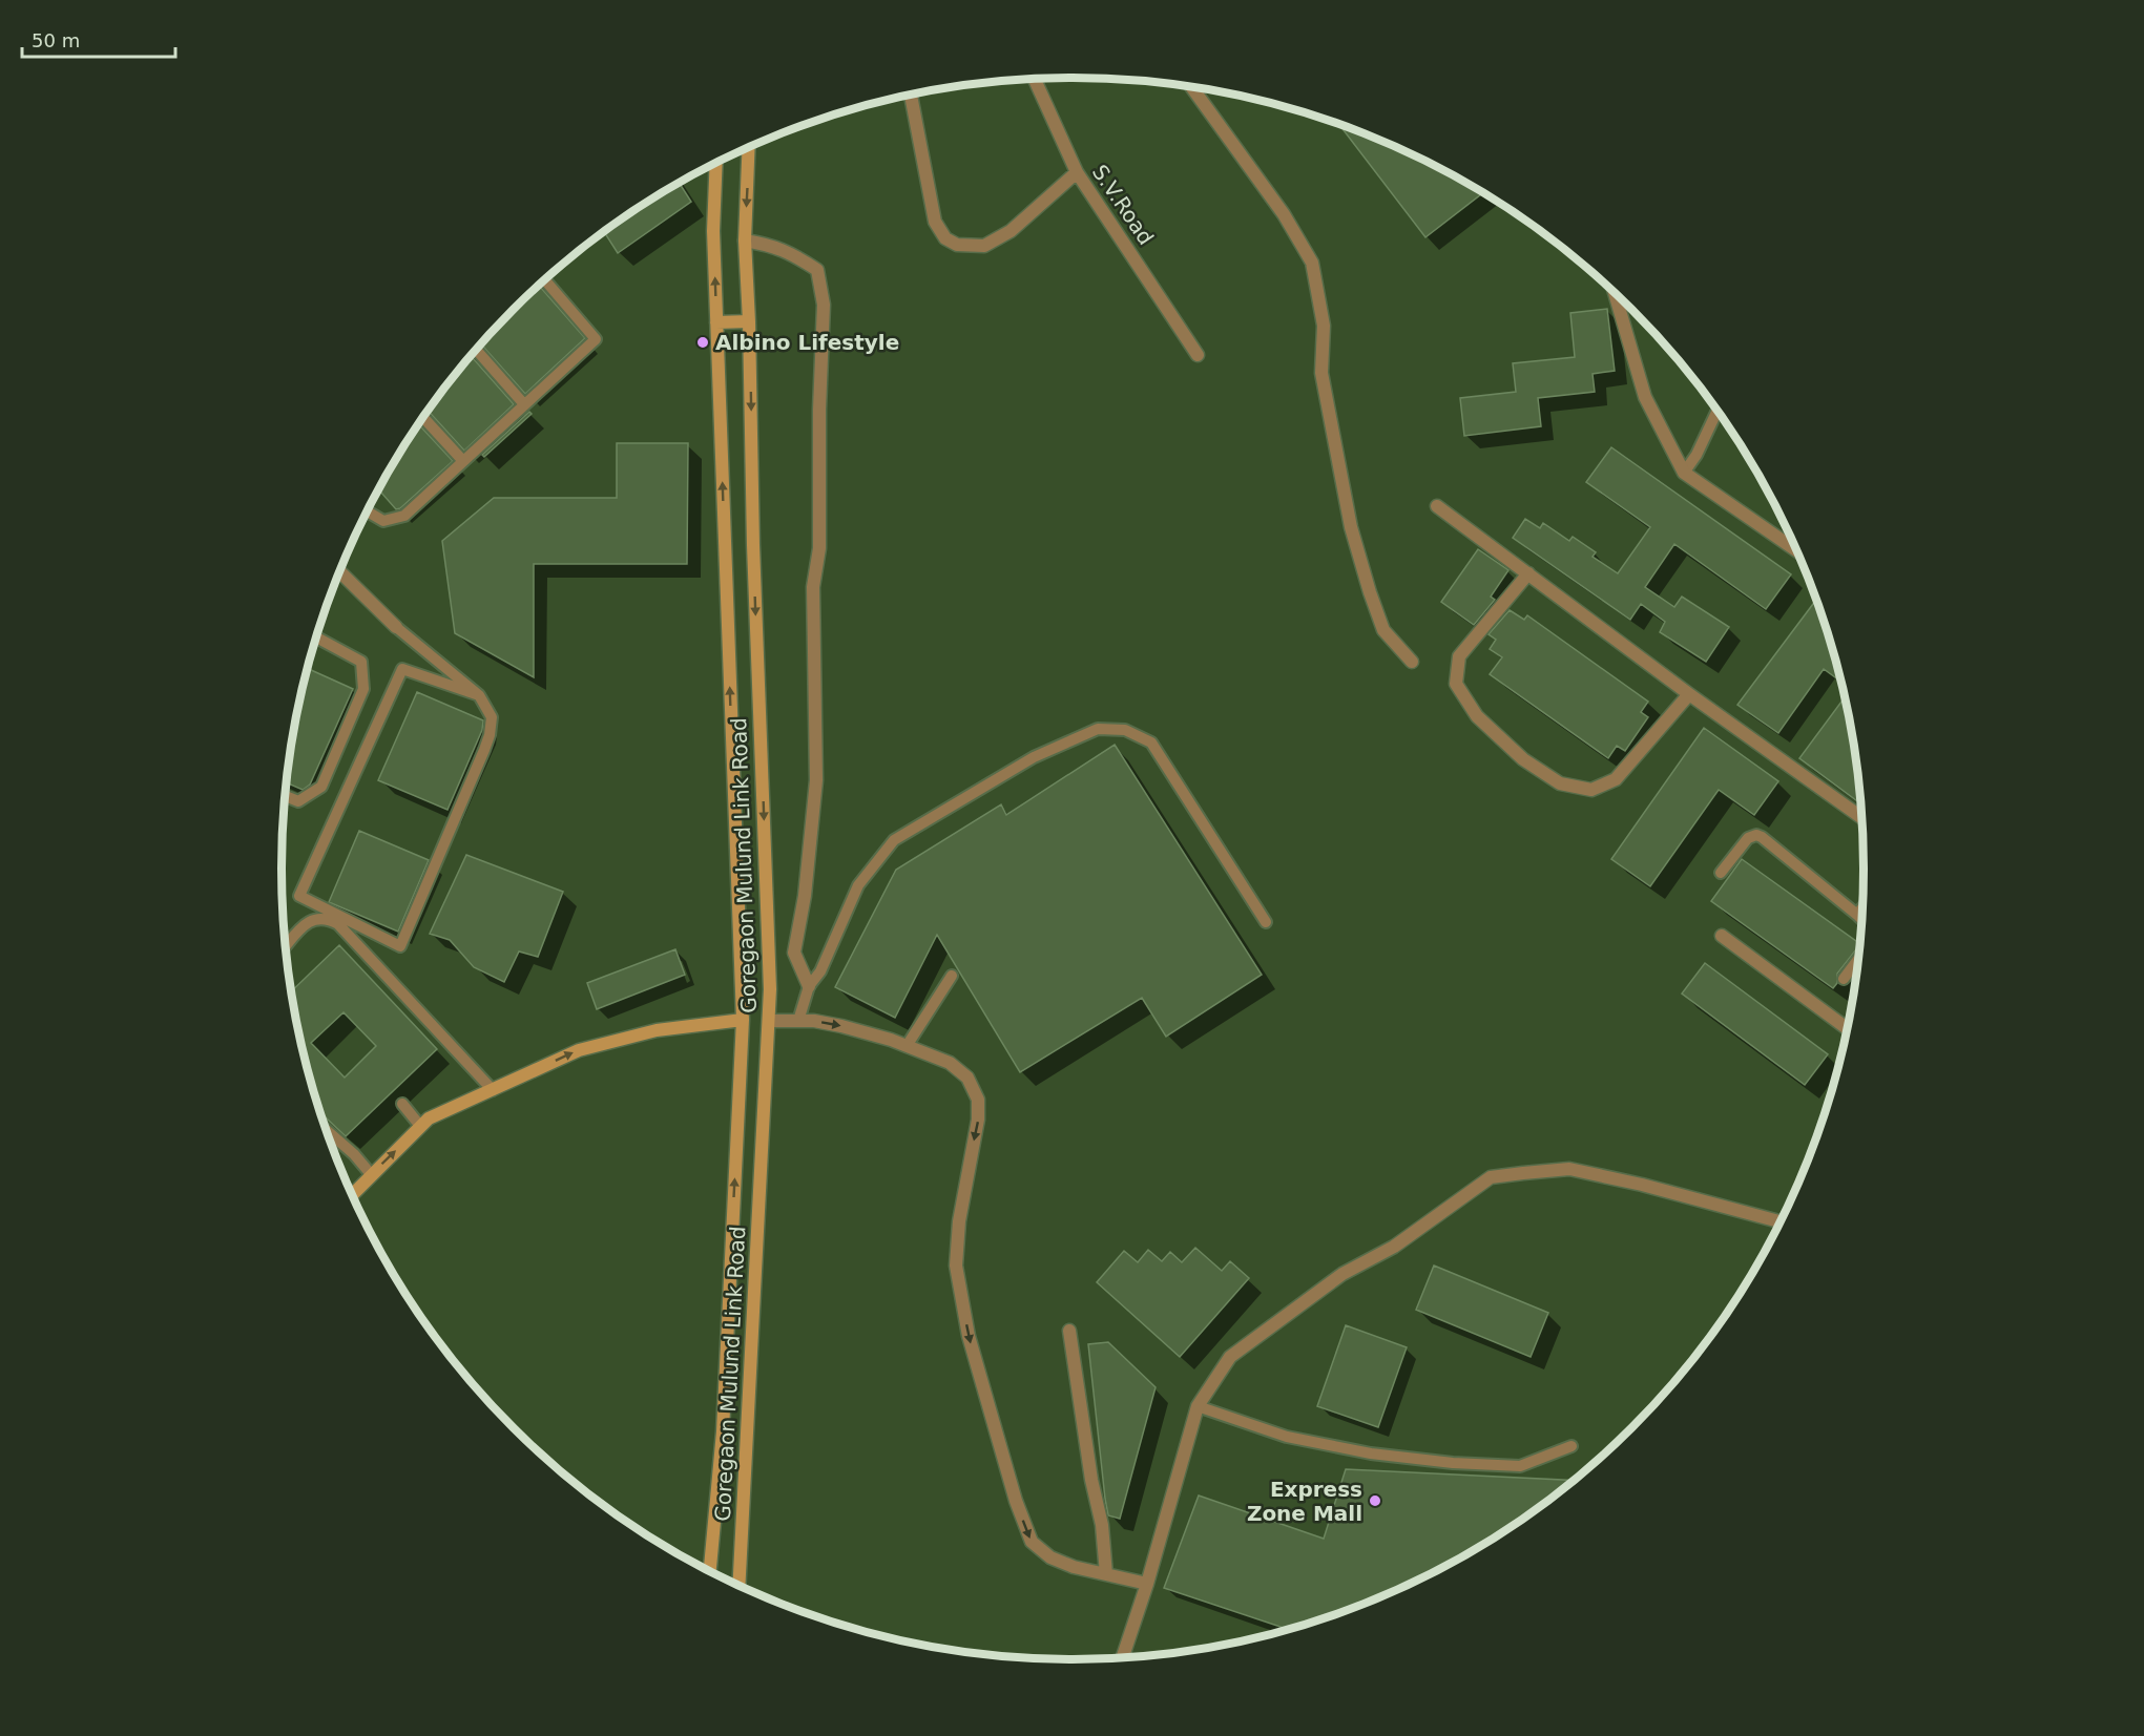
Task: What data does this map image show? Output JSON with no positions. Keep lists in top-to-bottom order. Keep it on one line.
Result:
{"streets":{"main road":["Goregaon Mulund Link Road"],"street":["S.V.Road"]},"places":["Albino Lifestyle","Express Zone Mall"],"scale_bar":"50 m"}
